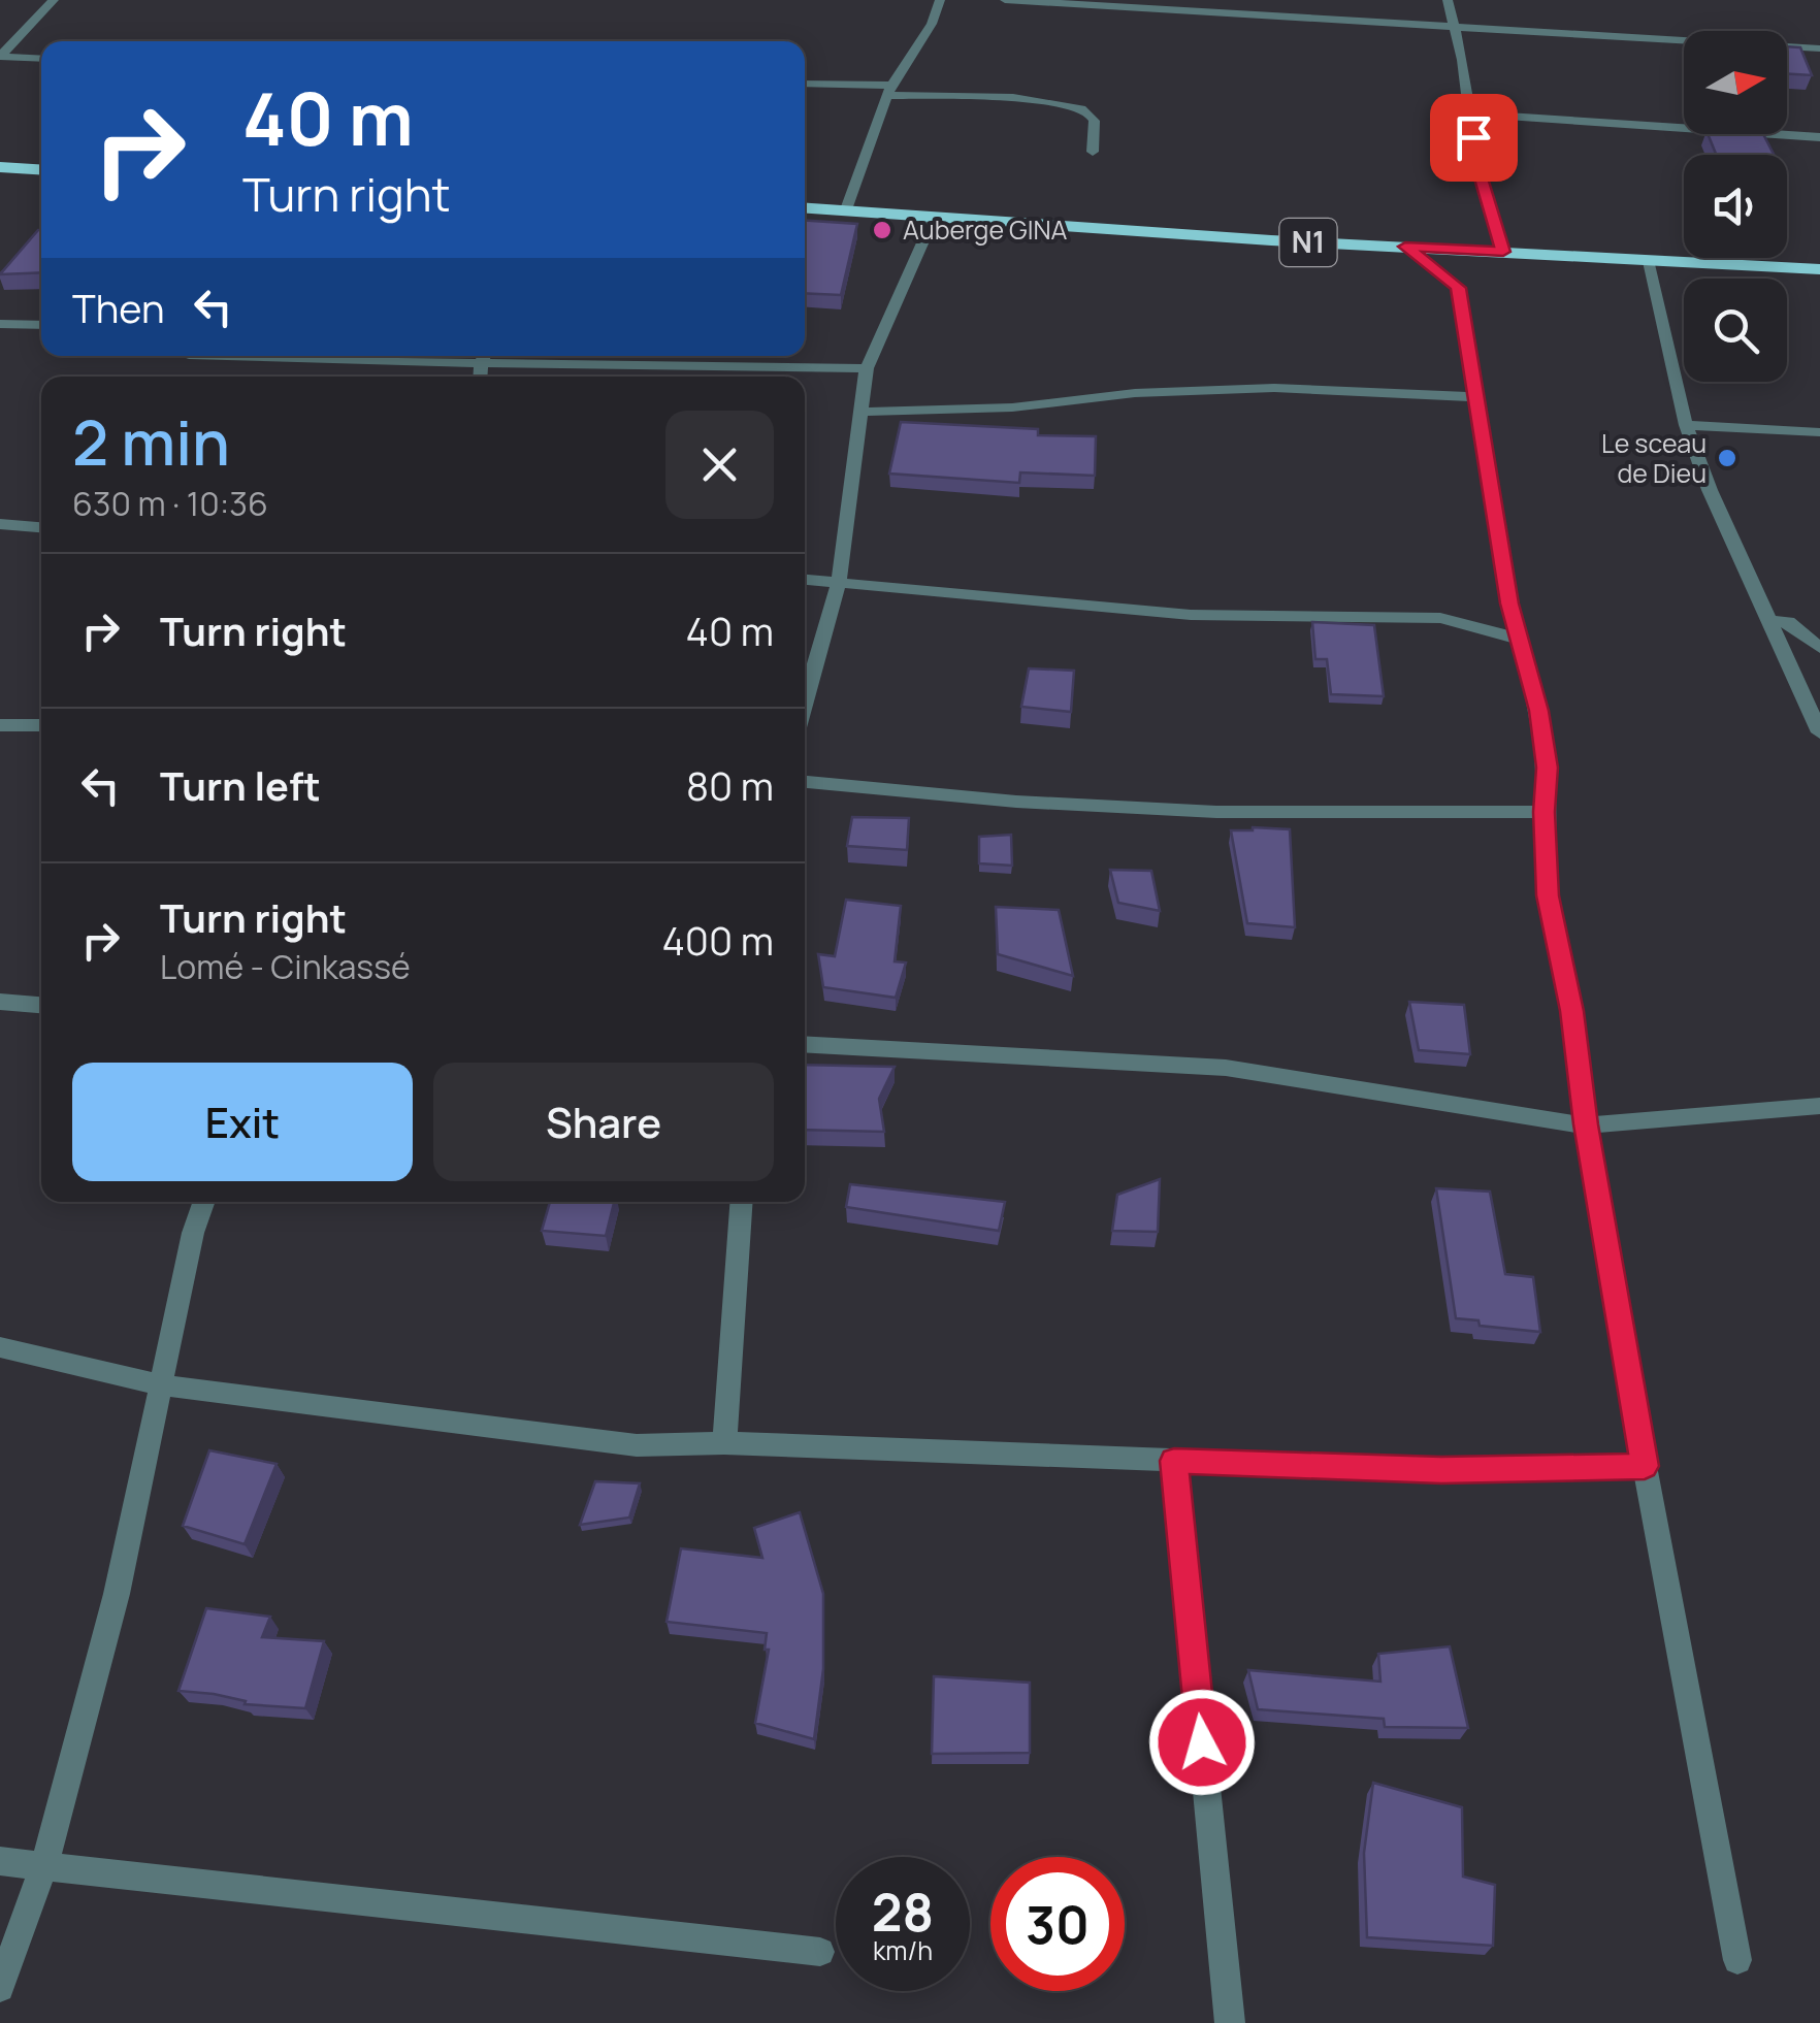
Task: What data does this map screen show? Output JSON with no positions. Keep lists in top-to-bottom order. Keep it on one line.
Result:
{"streets":{"highway":["N1"]},"places":["Auberge GINA","Le sceau de Dieu"],"north":"right","page":{"turn":["40 m","Turn right"],"then":"Then","heading":["2 min","630 m · 10:36"],"list":[{"name":"Turn right","value":"40 m"},{"name":"Turn left","value":"80 m"},{"name":"Turn right","note":"Lomé - Cinkassé","value":"400 m"}],"buttons":["Exit","Share"],"speed":"28 km/h","limit":"30"}}
